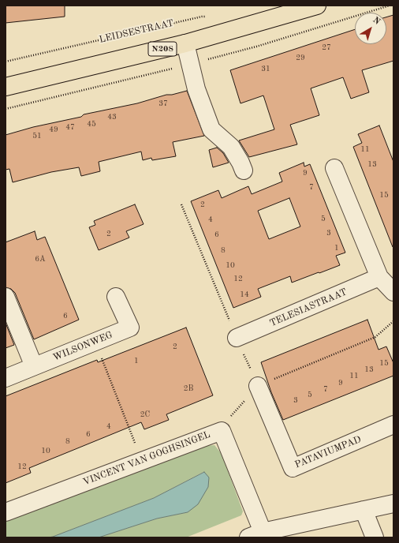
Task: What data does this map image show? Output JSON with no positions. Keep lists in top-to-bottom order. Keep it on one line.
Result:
{"streets":{"main road":["N208"],"street":["TELESIASTRAAT","WILSONWEG","PATAVIUMPAD","VINCENT VAN GOGHSINGEL"],"path":["LEIDSESTRAAT"]},"house_numbers":["27","29","31","37","43","45","47","49","51","11","13","9","7","15","2","5","4","3","2","6","1","8","6A","10","12","14","6","2","1","15","13","11","9","2B","7","5","3","2C","4","6","8","10","12"],"north":"top right"}
